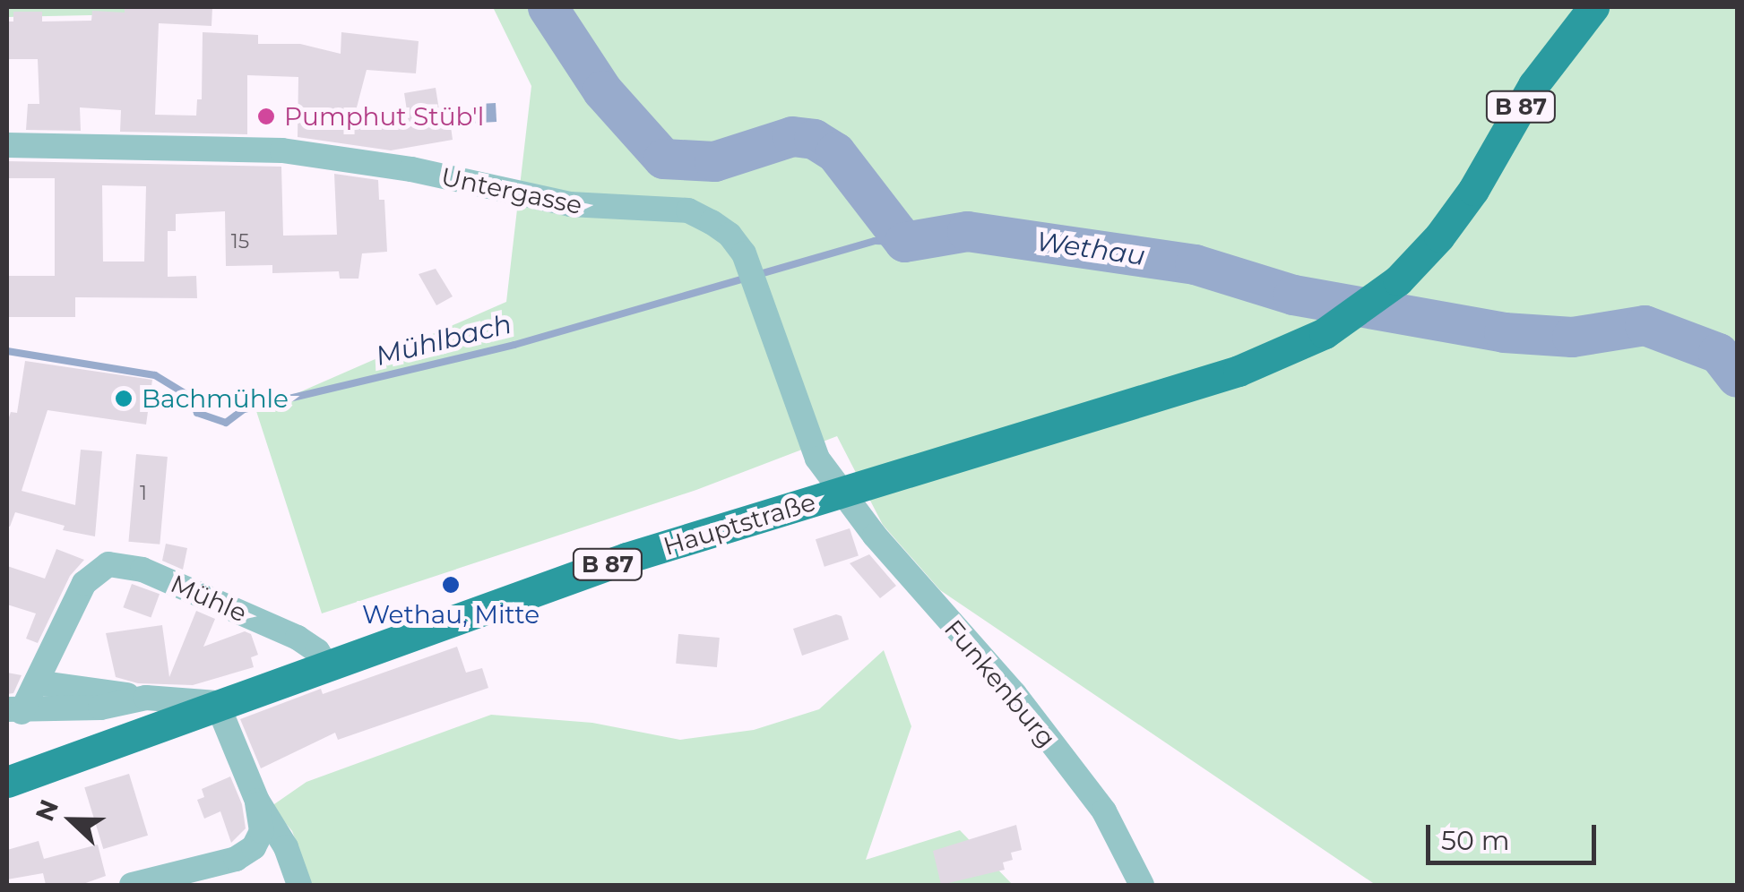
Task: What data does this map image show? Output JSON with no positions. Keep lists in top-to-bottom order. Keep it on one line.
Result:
{"streets":{"main road":["B 87","Hauptstraße"],"street":["Untergasse","Mühle","Funkenburg"]},"crossings":[["Untergasse","Hauptstraße"],["Untergasse","Funkenburg"],["Hauptstraße","Mühle"],["Hauptstraße","Funkenburg"]],"water":["Wethau","Mühlbach"],"places":["Pumphut Stüb'l","Bachmühle","Wethau, Mitte"],"house_numbers":["15","1"],"scale_bar":"50 m","north":"left"}
